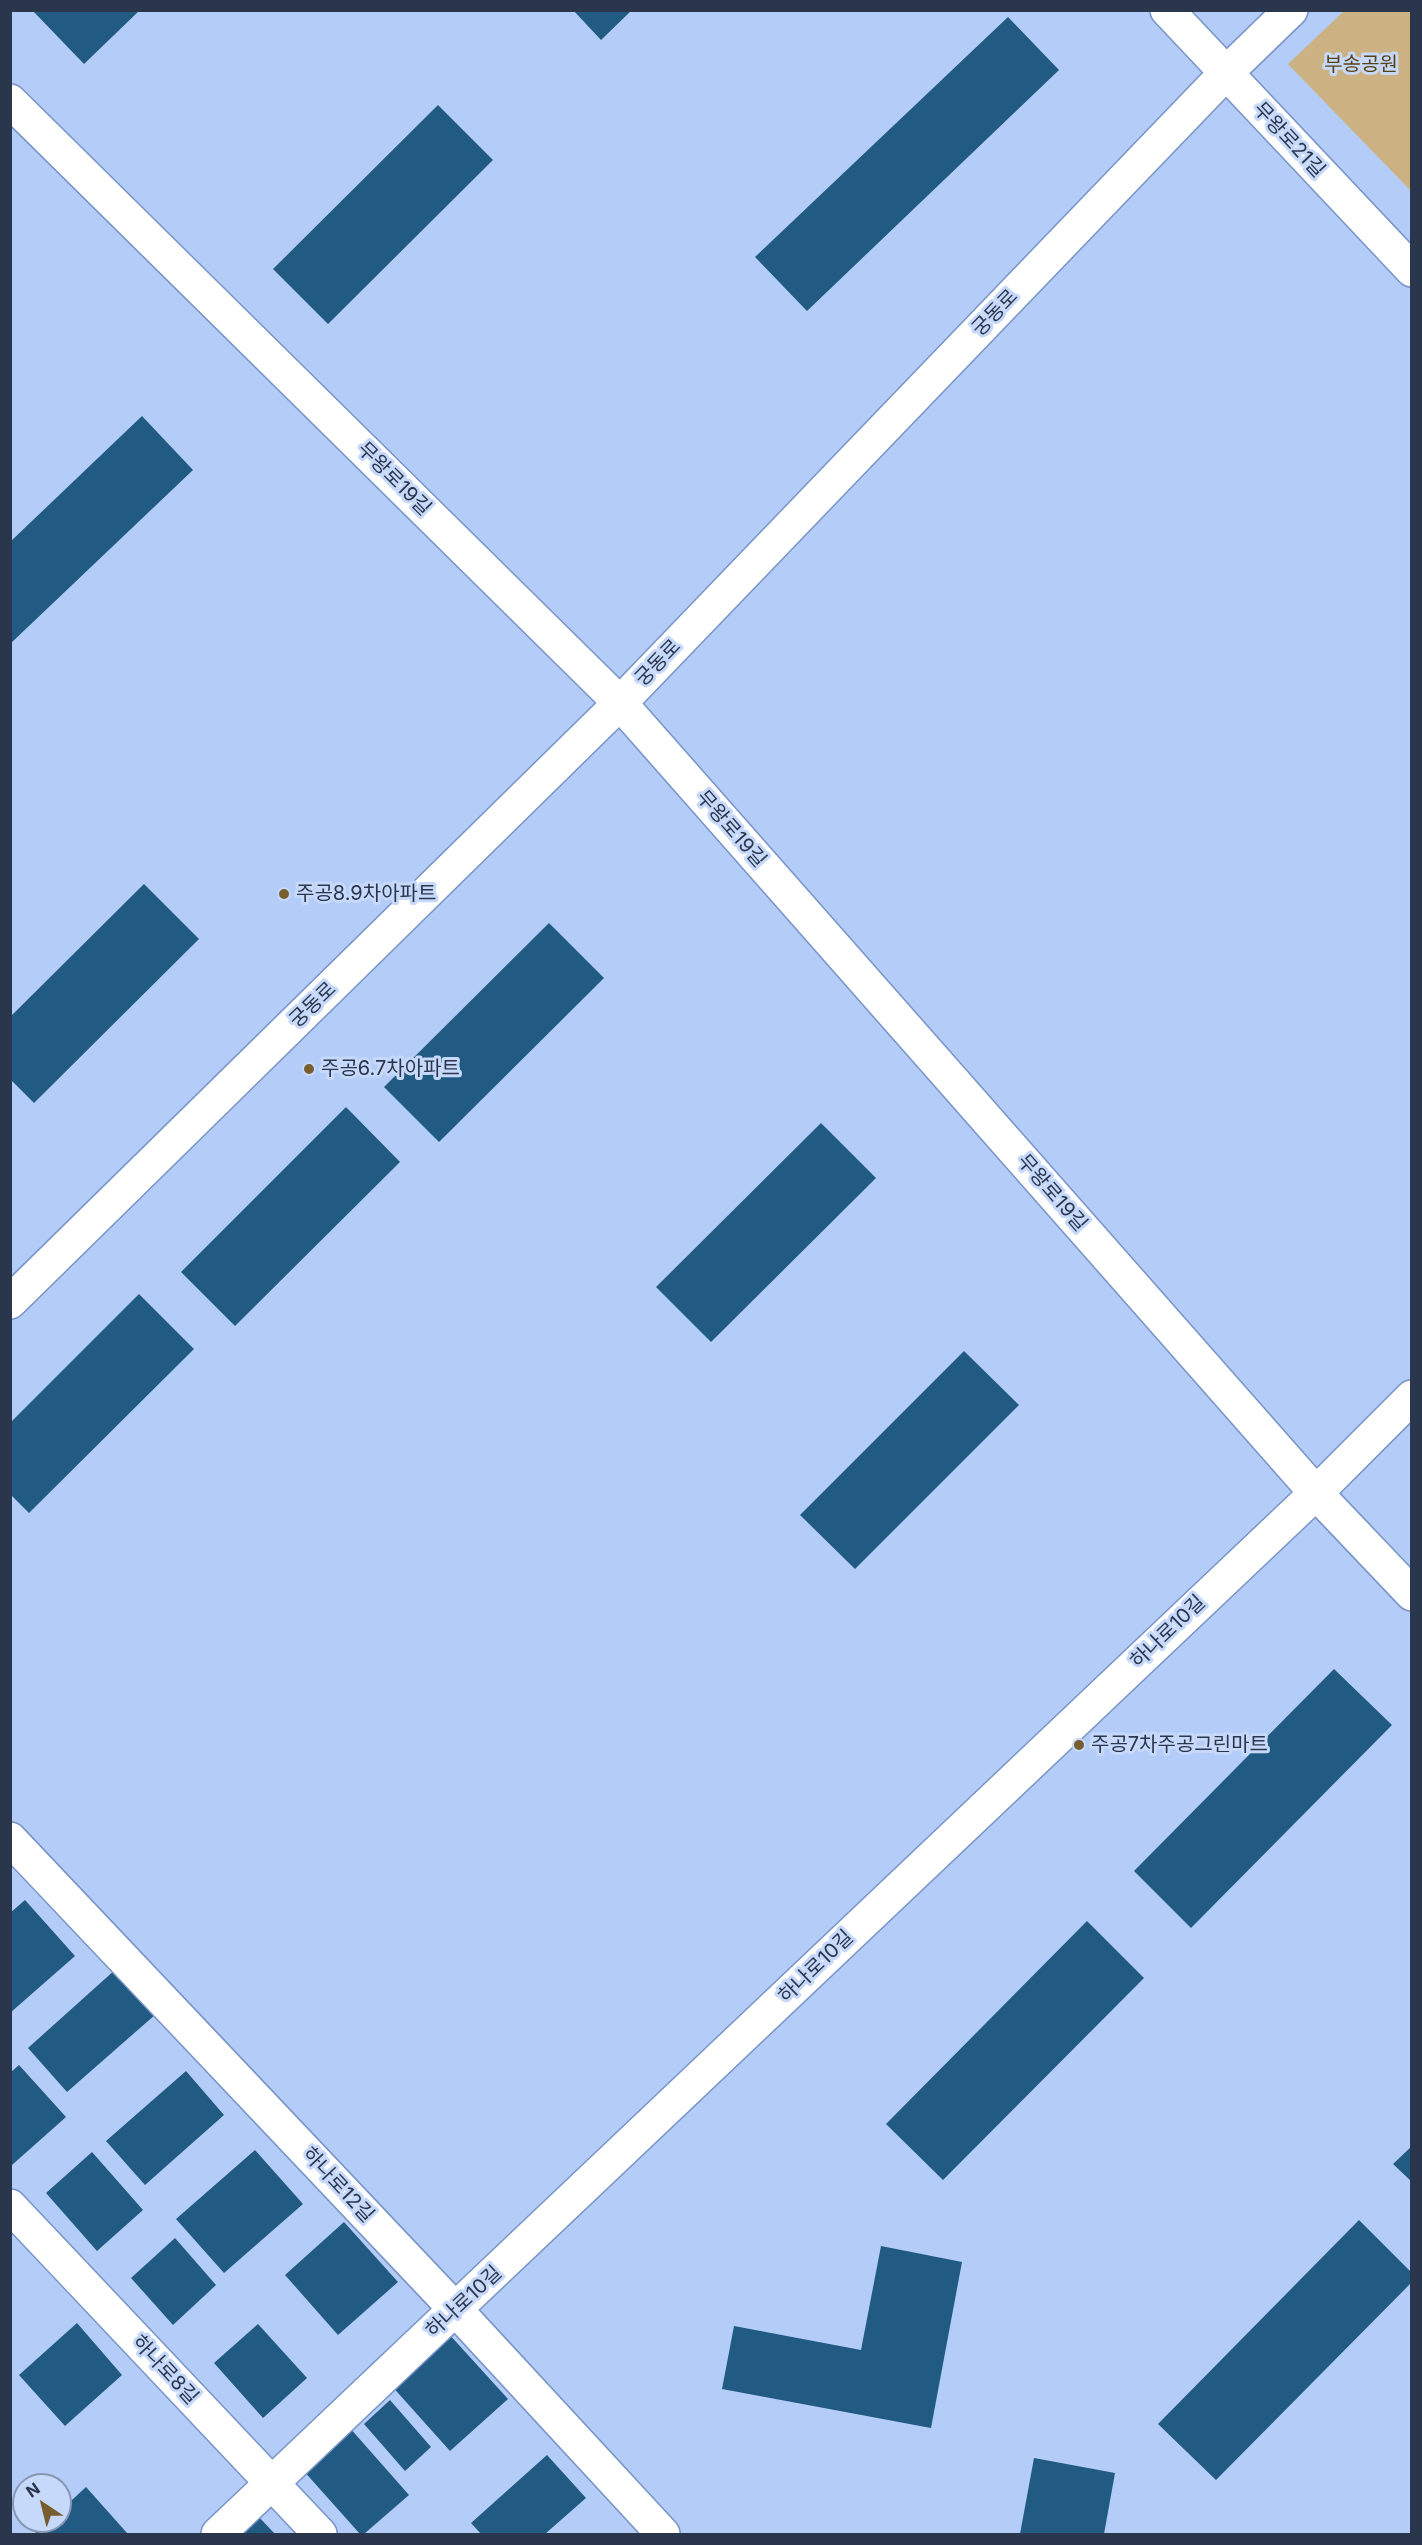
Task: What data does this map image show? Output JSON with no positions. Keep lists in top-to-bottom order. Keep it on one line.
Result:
{"streets":{"street":["무왕로21길","궁동로","무왕로19길","하나로10길","하나로12길","하나로8길"]},"crossings":[["무왕로21길","궁동로"],["궁동로","무왕로19길"],["무왕로19길","하나로10길"],["하나로10길","하나로12길"],["하나로10길","하나로8길"]],"parks":["부송공원"],"places":["주공8.9차아파트","주공6.7차아파트","주공7차주공그린마트"],"north":"top left"}
